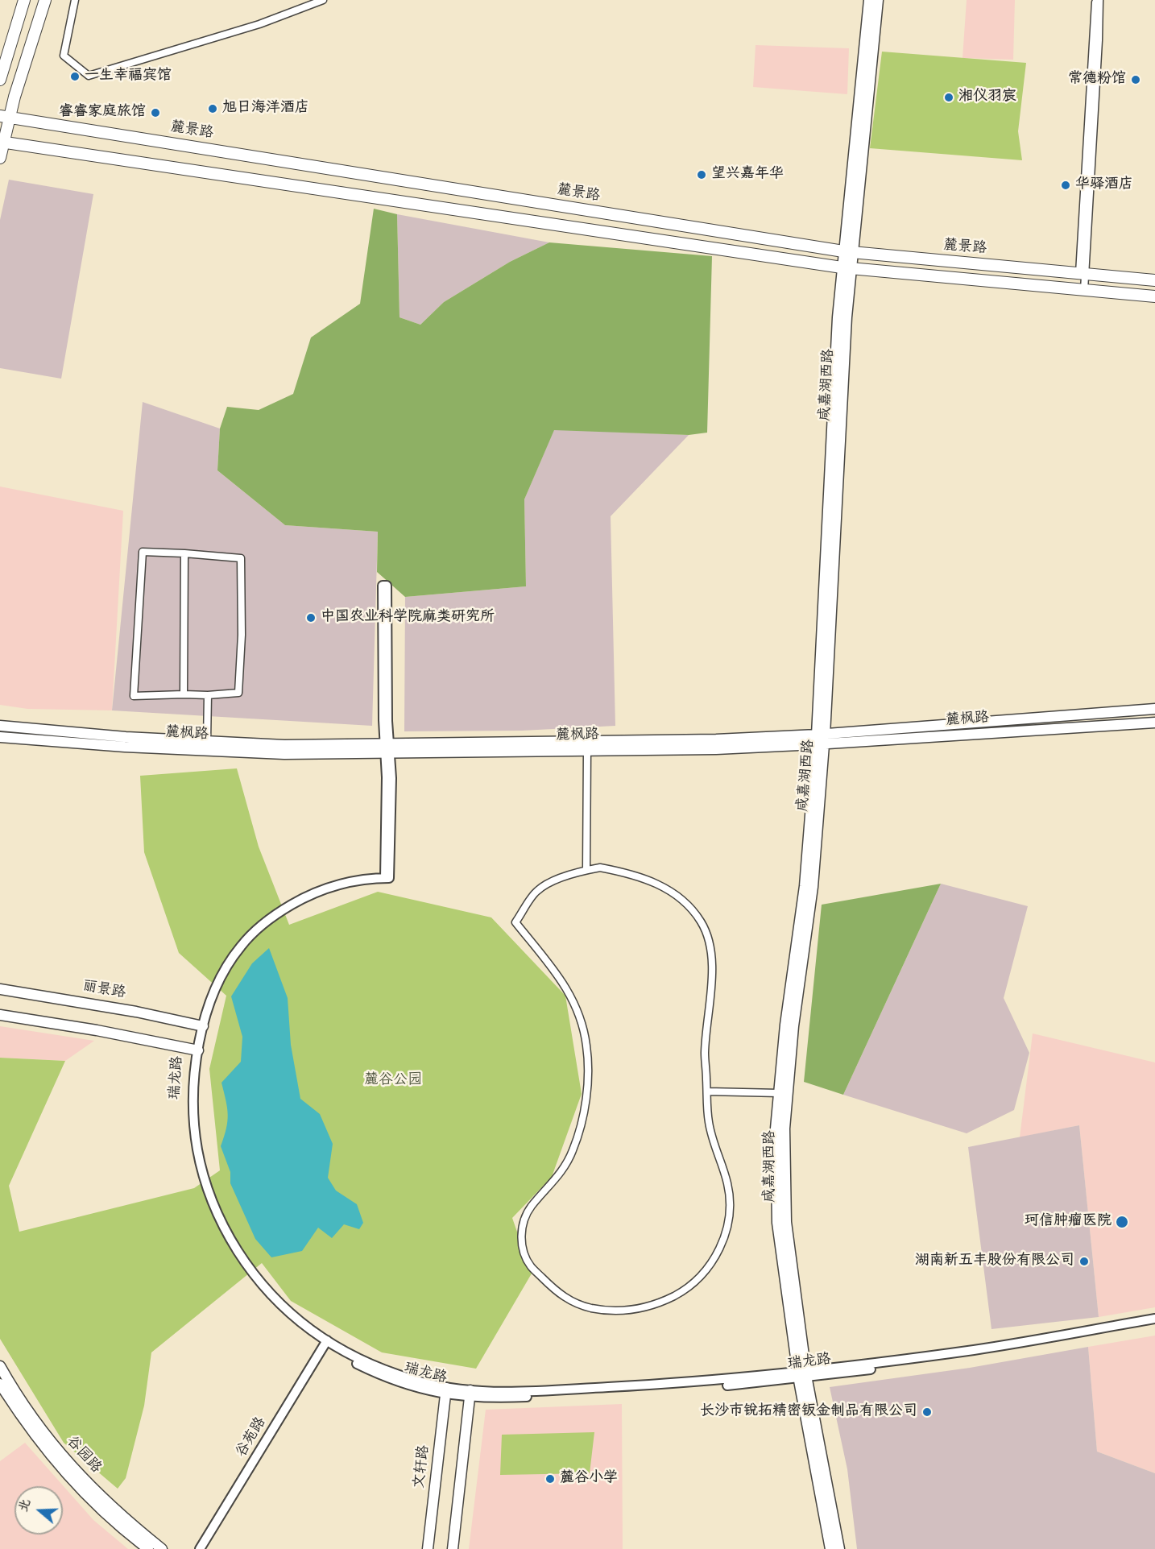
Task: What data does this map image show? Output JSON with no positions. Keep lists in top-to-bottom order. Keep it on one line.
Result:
{"streets":{"main road":["麓景路","咸嘉湖西路","麓枫路","丽景路","谷园路","文轩路"],"street":["瑞龙路","谷苑路"]},"crossings":[["麓景路","咸嘉湖西路"],["咸嘉湖西路","麓枫路"],["咸嘉湖西路","瑞龙路"],["麓枫路","瑞龙路"],["丽景路","瑞龙路"],["瑞龙路","谷苑路"],["瑞龙路","文轩路"]],"parks":["麓谷公园"],"places":["一生幸福宾馆","常德粉馆","湘仪羽宸","旭日海洋酒店","睿睿家庭旅馆","望兴嘉年华","华驿酒店","中国农业科学院麻类研究所","珂信肿瘤医院","湖南新五丰股份有限公司","长沙市锐拓精密钣金制品有限公司","麓谷小学"],"north":"left"}
